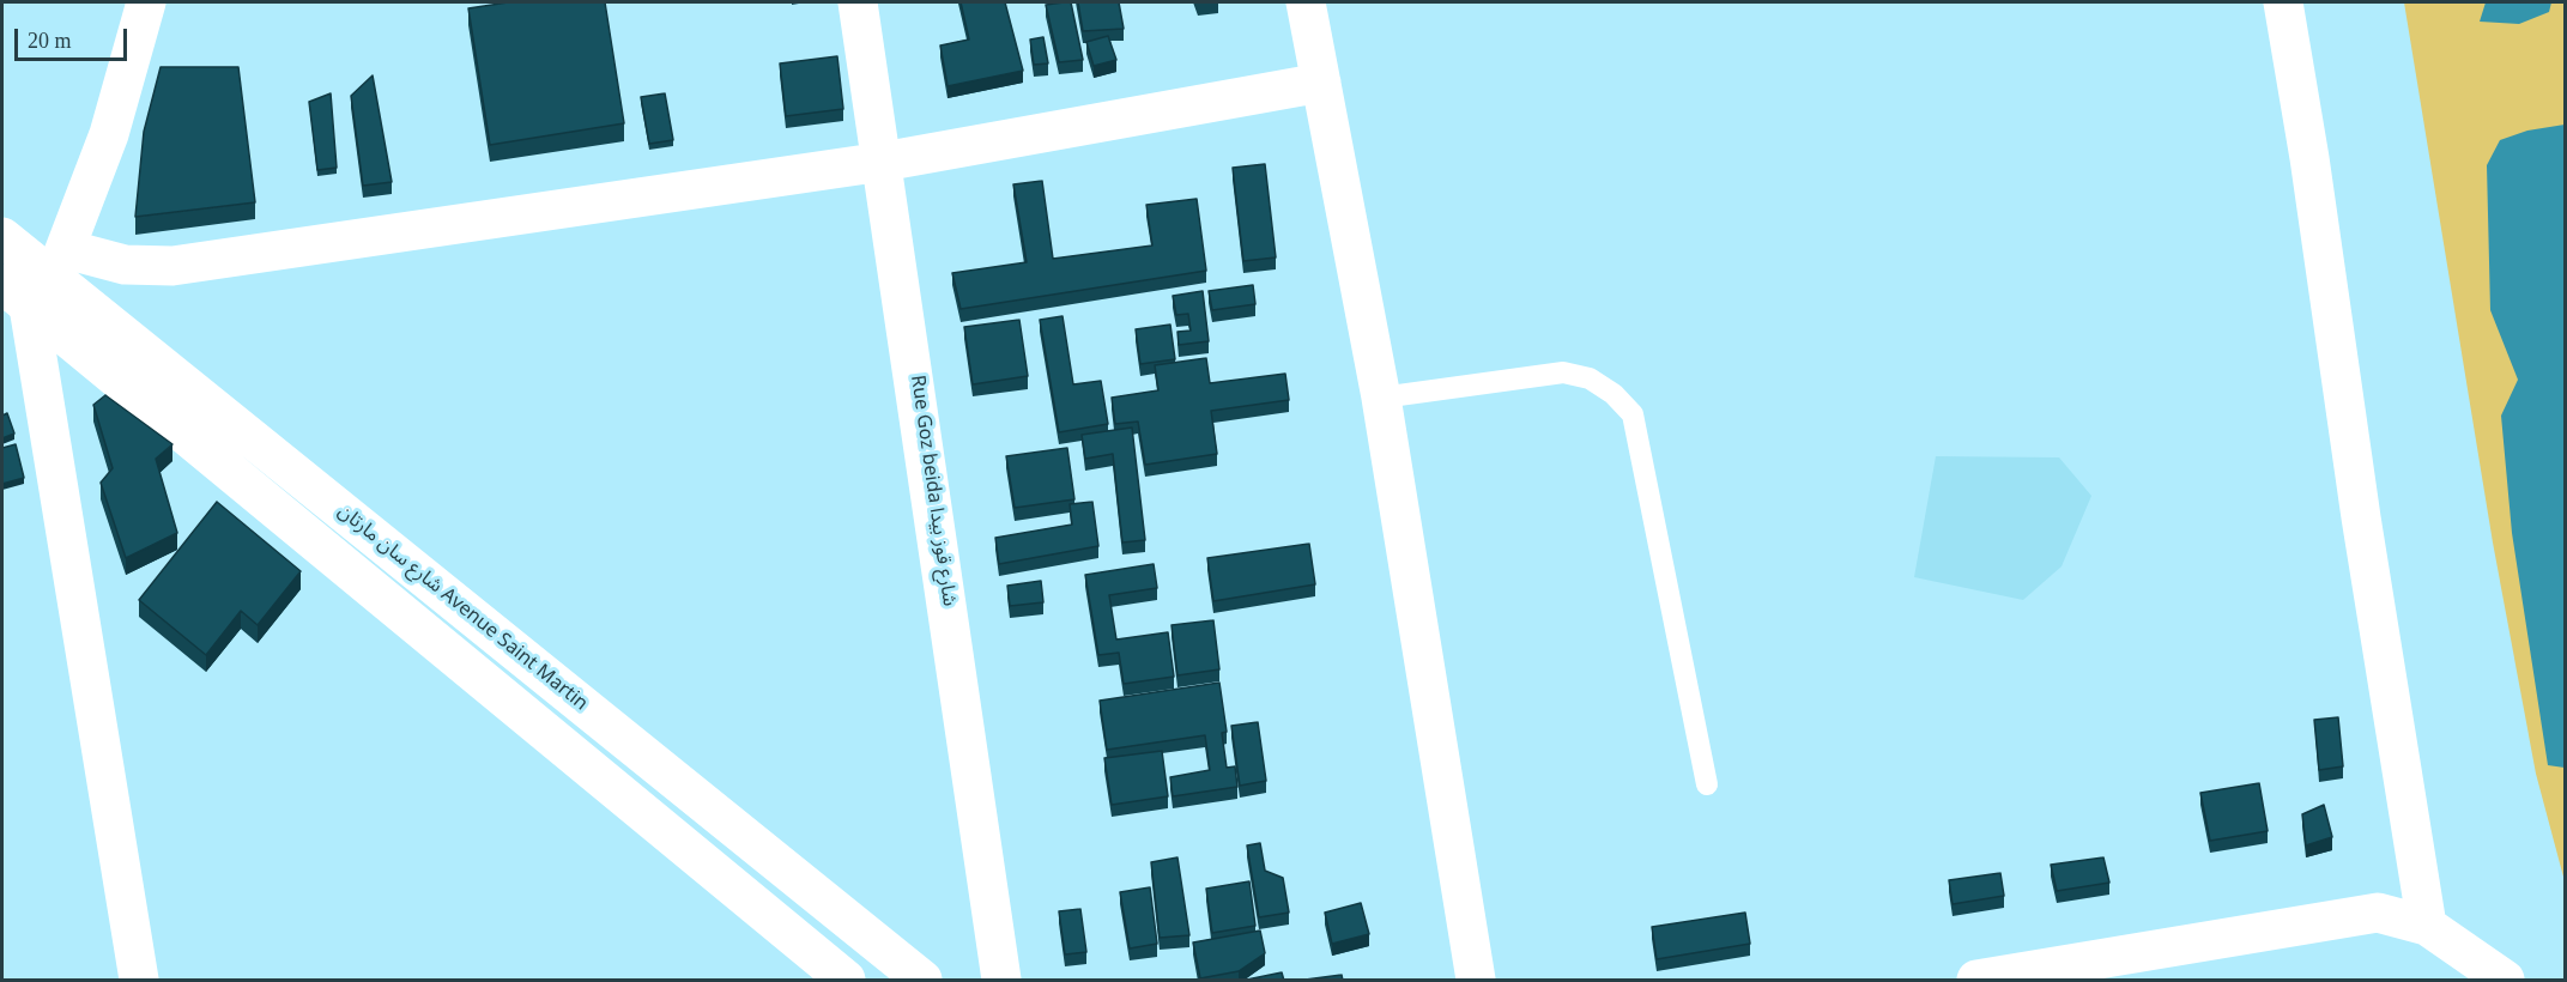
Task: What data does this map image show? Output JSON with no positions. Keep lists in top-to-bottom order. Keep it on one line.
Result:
{"streets":{"street":["Rue Goz beida شارع قوز بيدا","شارع سان مارتان Avenue Saint Martin"]},"scale_bar":"20 m"}
